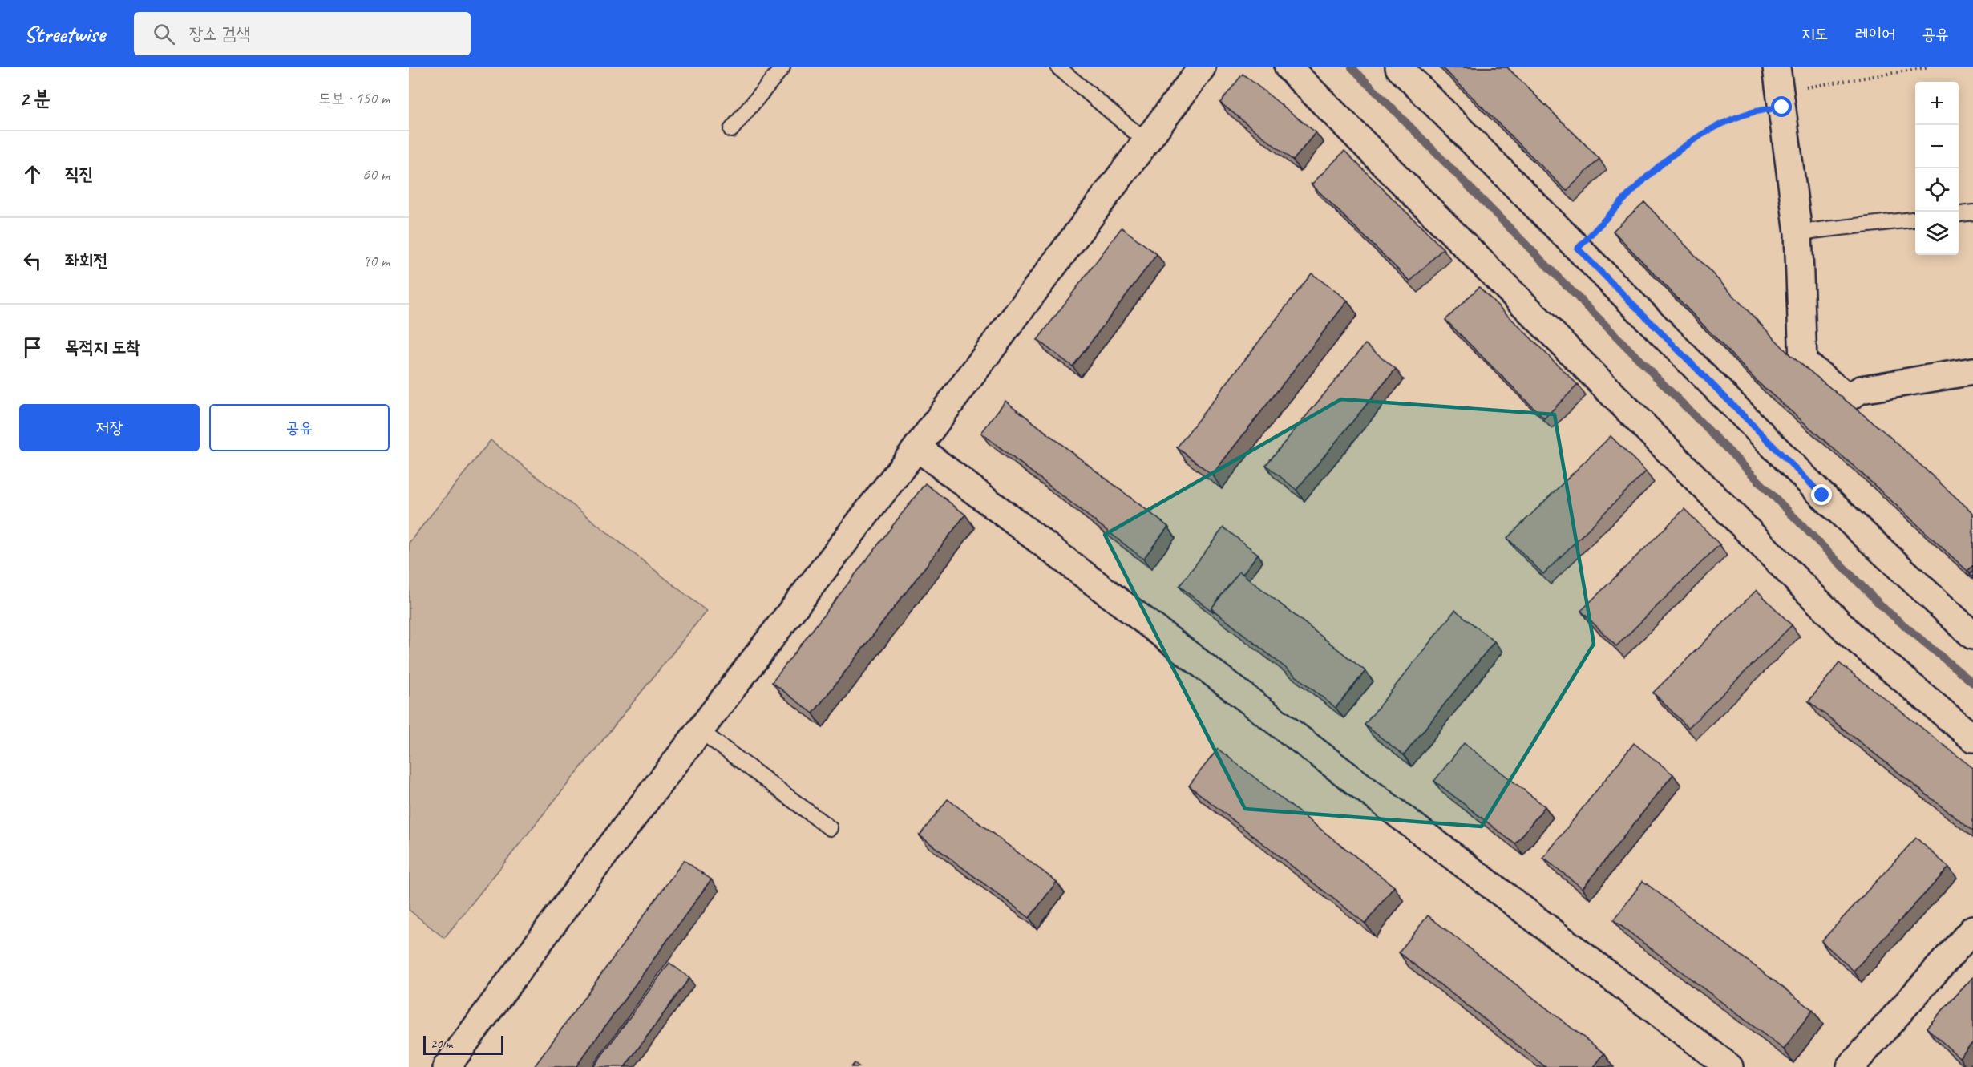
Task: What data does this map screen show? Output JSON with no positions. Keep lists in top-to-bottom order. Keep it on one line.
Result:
{"scale_bar":"20 m","page":{"header":"Streetwise","search":"장소 검색","nav":["지도","레이어","공유"],"heading":["2 분","도보 · 150 m"],"map_buttons":["+","−"],"list":[["직진","60 m"],["좌회전","90 m"],"목적지 도착"],"buttons":["저장","공유"],"scale":"20 m"}}
